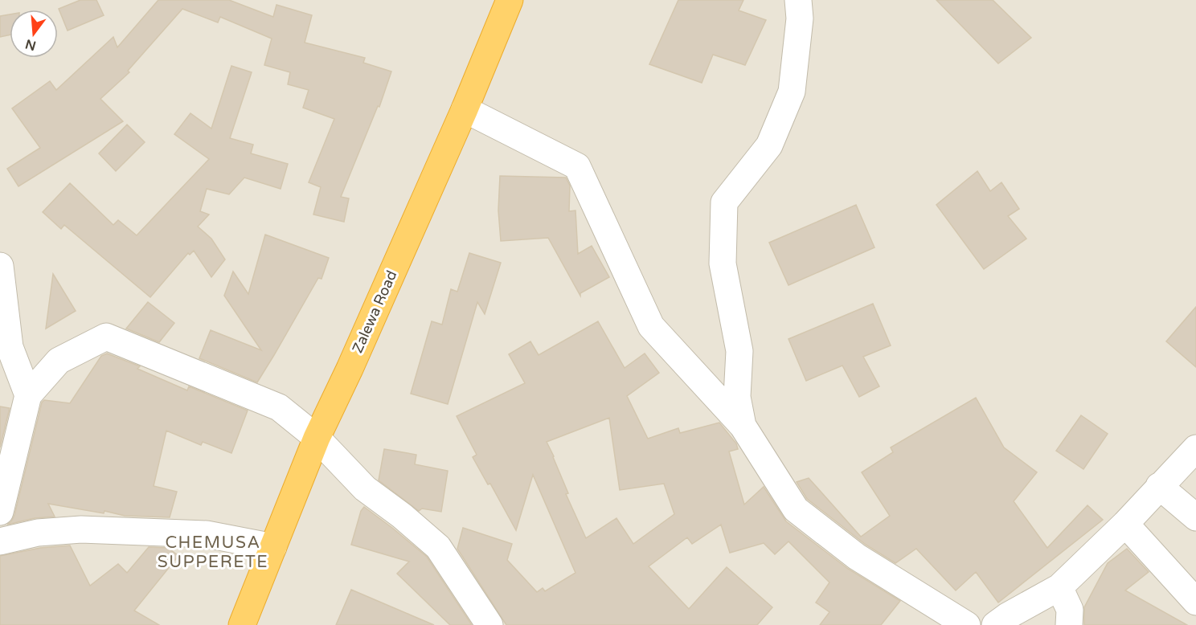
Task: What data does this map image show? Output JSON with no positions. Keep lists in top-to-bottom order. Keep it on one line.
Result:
{"streets":{"highway":["Zalewa Road"]},"districts":["CHEMUSA SUPPERETE"],"north":"bottom"}
